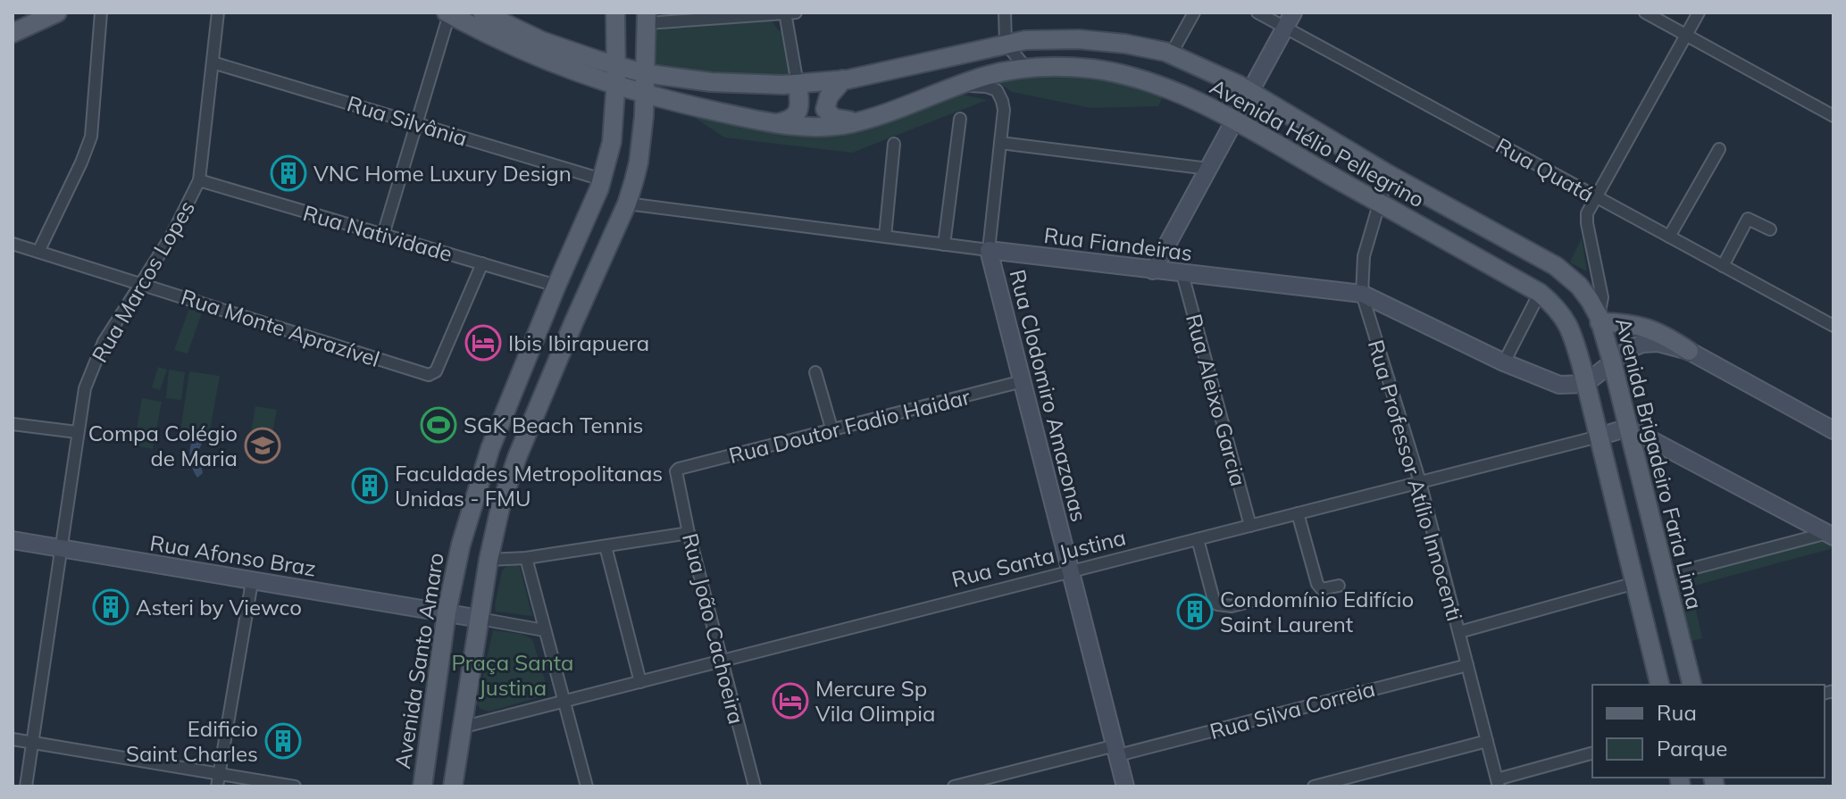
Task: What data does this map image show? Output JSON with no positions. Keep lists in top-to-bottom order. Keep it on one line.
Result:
{"streets":{"main road":["Avenida Hélio Pellegrino","Avenida Brigadeiro Faria Lima","Avenida Santo Amaro"],"street":["Rua Silvânia","Rua Quatá","Rua Natividade","Rua Fiandeiras","Rua Marcos Lopes","Rua Monte Aprazível","Rua Clodomiro Amazonas","Rua Aleixo Garcia","Rua Doutor Fadio Haidar","Rua Professor Atílio Innocenti","Rua Afonso Braz","Rua Santa Justina","Rua João Cachoeira","Rua Silva Correia"]},"crossings":[["Rua Silvânia","Rua Marcos Lopes"],["Rua Silvânia","Avenida Santo Amaro"],["Avenida Hélio Pellegrino","Rua Clodomiro Amazonas"],["Avenida Hélio Pellegrino","Avenida Brigadeiro Faria Lima"],["Avenida Hélio Pellegrino","Rua Professor Atílio Innocenti"],["Avenida Hélio Pellegrino","Avenida Santo Amaro"],["Rua Natividade","Rua Marcos Lopes"],["Rua Natividade","Rua Monte Aprazível"],["Rua Natividade","Avenida Santo Amaro"],["Rua Fiandeiras","Rua Clodomiro Amazonas"],["Rua Fiandeiras","Rua Aleixo Garcia"],["Rua Fiandeiras","Rua Professor Atílio Innocenti"],["Rua Marcos Lopes","Rua Monte Aprazível"],["Rua Marcos Lopes","Rua Afonso Braz"],["Rua Clodomiro Amazonas","Rua Doutor Fadio Haidar"],["Rua Clodomiro Amazonas","Rua Santa Justina"],["Rua Clodomiro Amazonas","Rua Silva Correia"],["Rua Aleixo Garcia","Rua Santa Justina"],["Rua Doutor Fadio Haidar","Rua João Cachoeira"],["Avenida Brigadeiro Faria Lima","Rua Santa Justina"],["Rua Professor Atílio Innocenti","Rua Santa Justina"],["Rua Professor Atílio Innocenti","Rua Silva Correia"],["Rua Afonso Braz","Avenida Santo Amaro"],["Rua Santa Justina","Rua João Cachoeira"]],"parks":["Praça Santa Justina"],"places":{"building":["VNC Home Luxury Design","Faculdades Metropolitanas Unidas - FMU","Asteri by Viewco","Condomínio Edifício Saint Laurent","Edificio Saint Charles"],"hotel":["Ibis Ibirapuera","Mercure Sp Vila Olimpia"],"sports":["SGK Beach Tennis"],"school or university":["Compa Colégio de Maria"]},"legend":["Rua","Parque"]}
